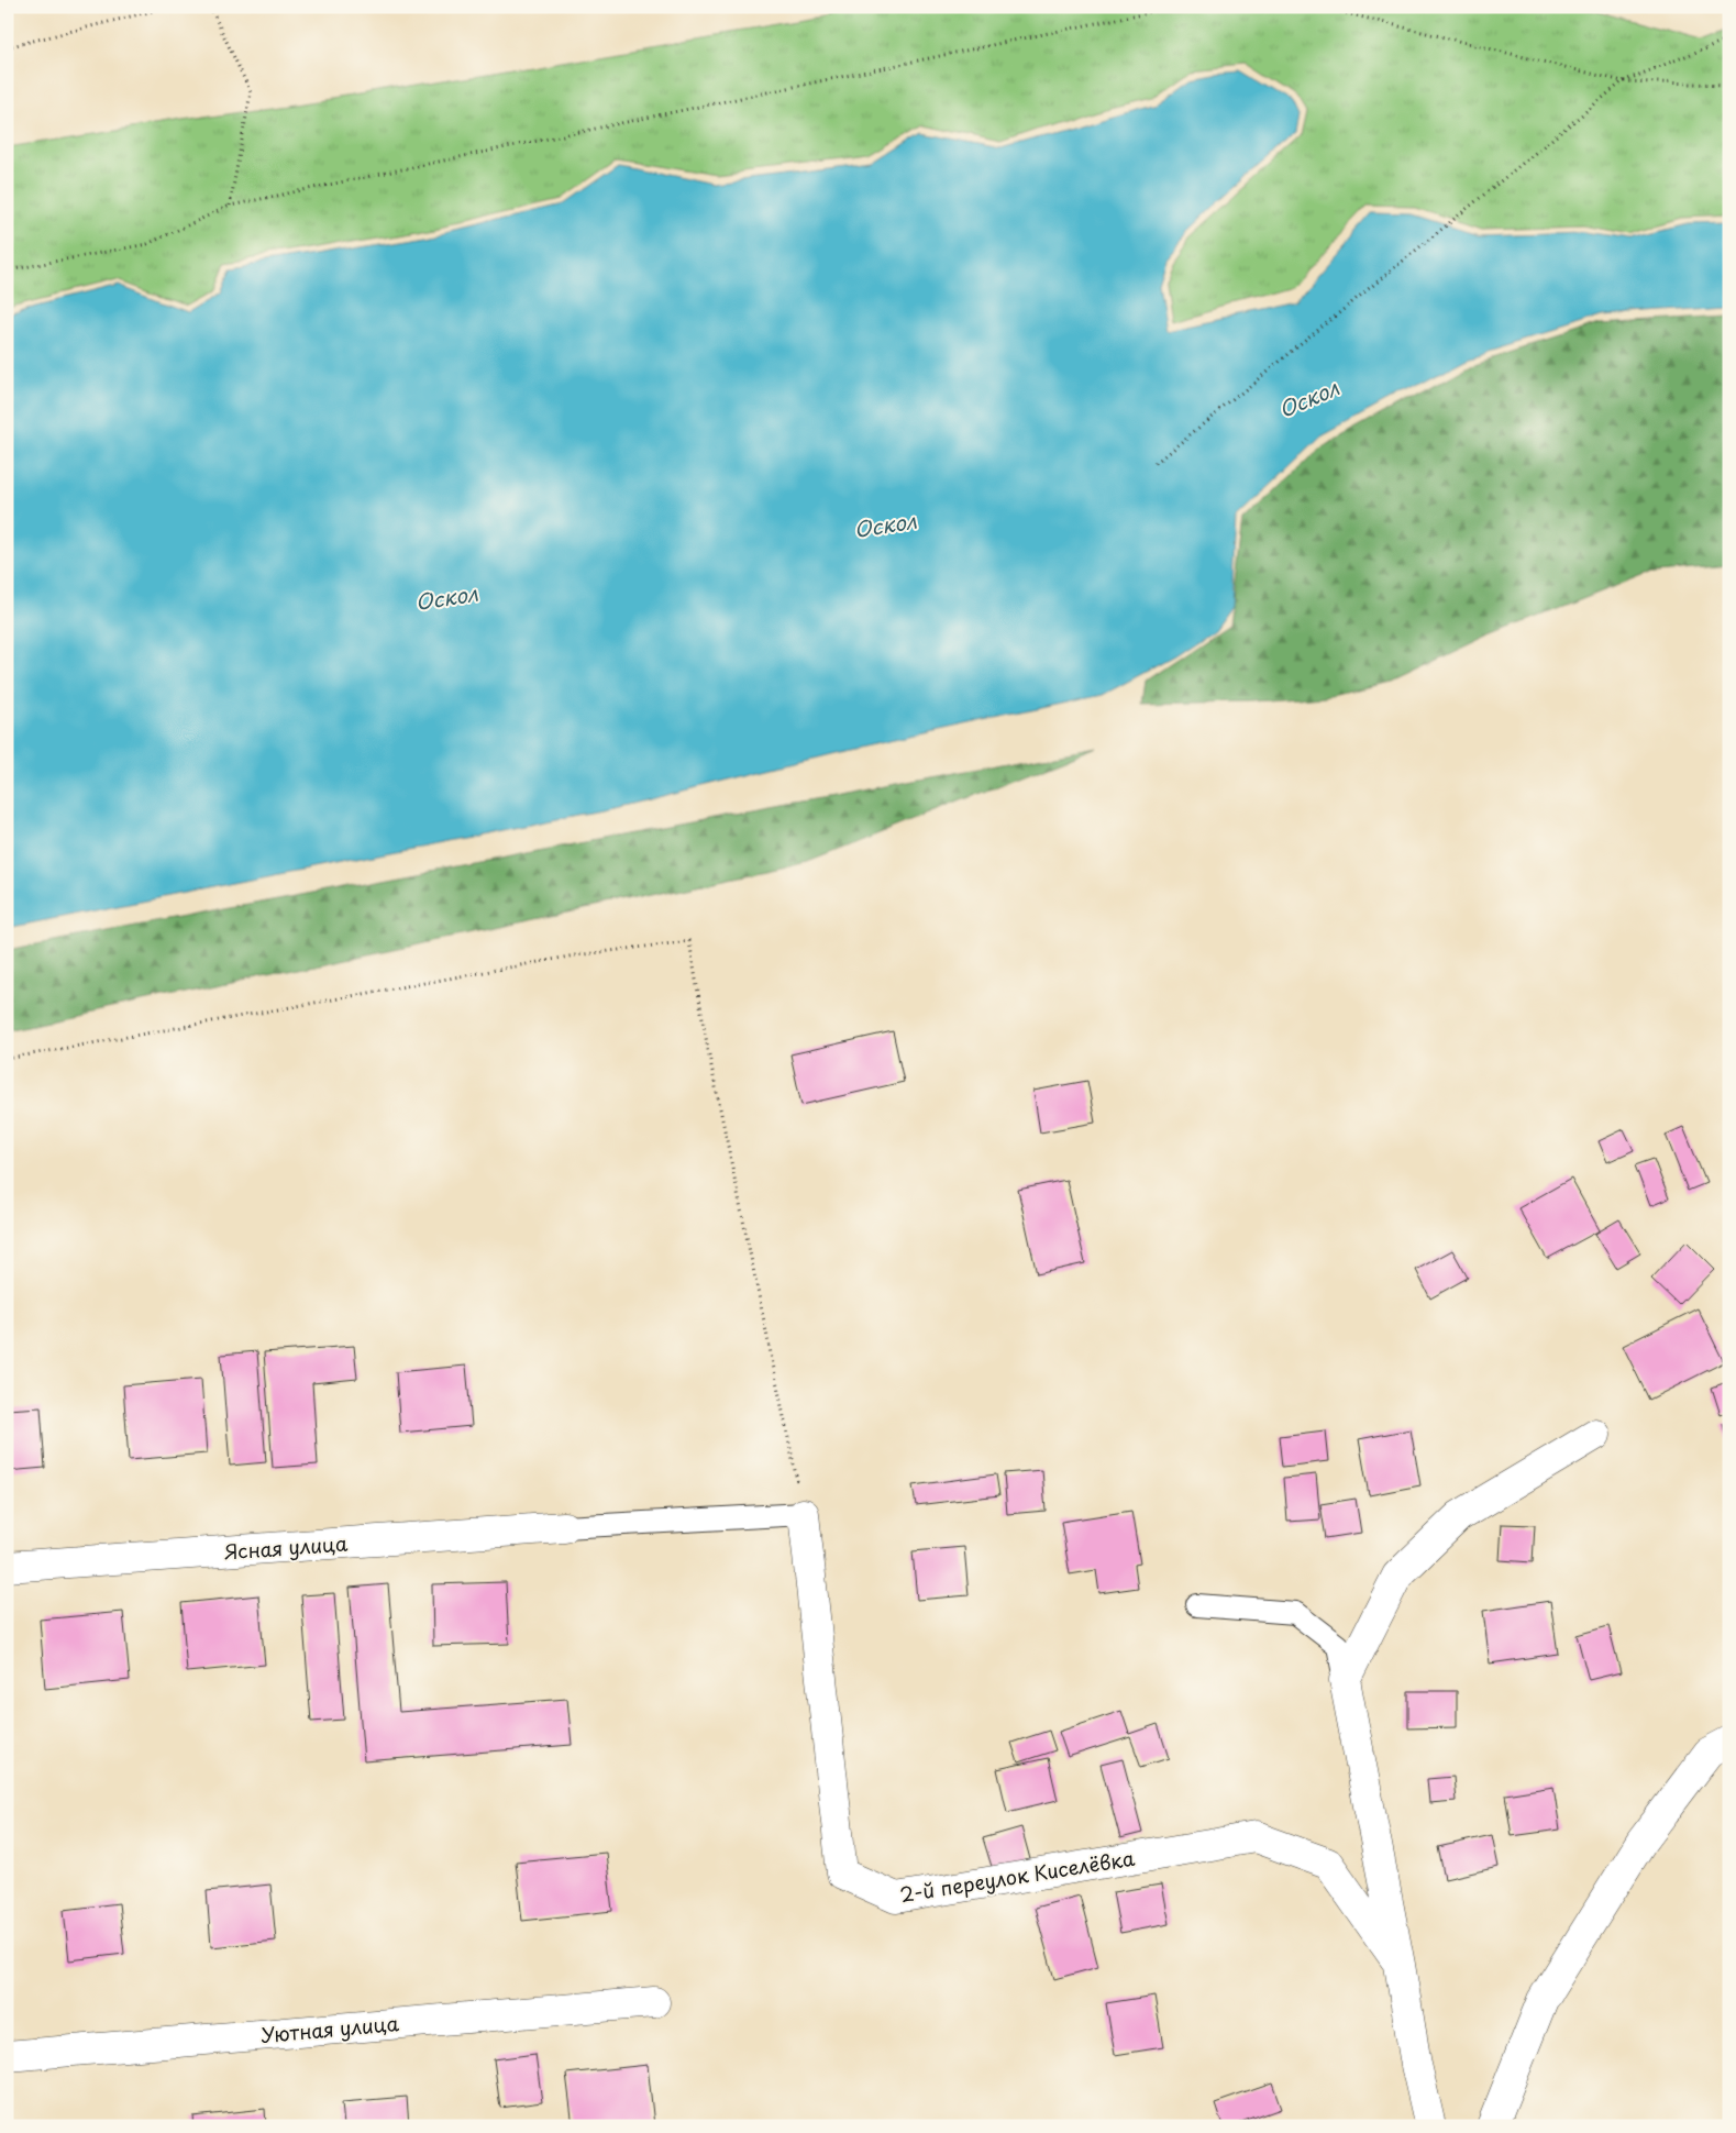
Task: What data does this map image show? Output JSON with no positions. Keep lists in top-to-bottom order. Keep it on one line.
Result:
{"streets":{"street":["Ясная улица","2-й переулок Киселёвка","Уютная улица"]},"water":["Оскол"]}
